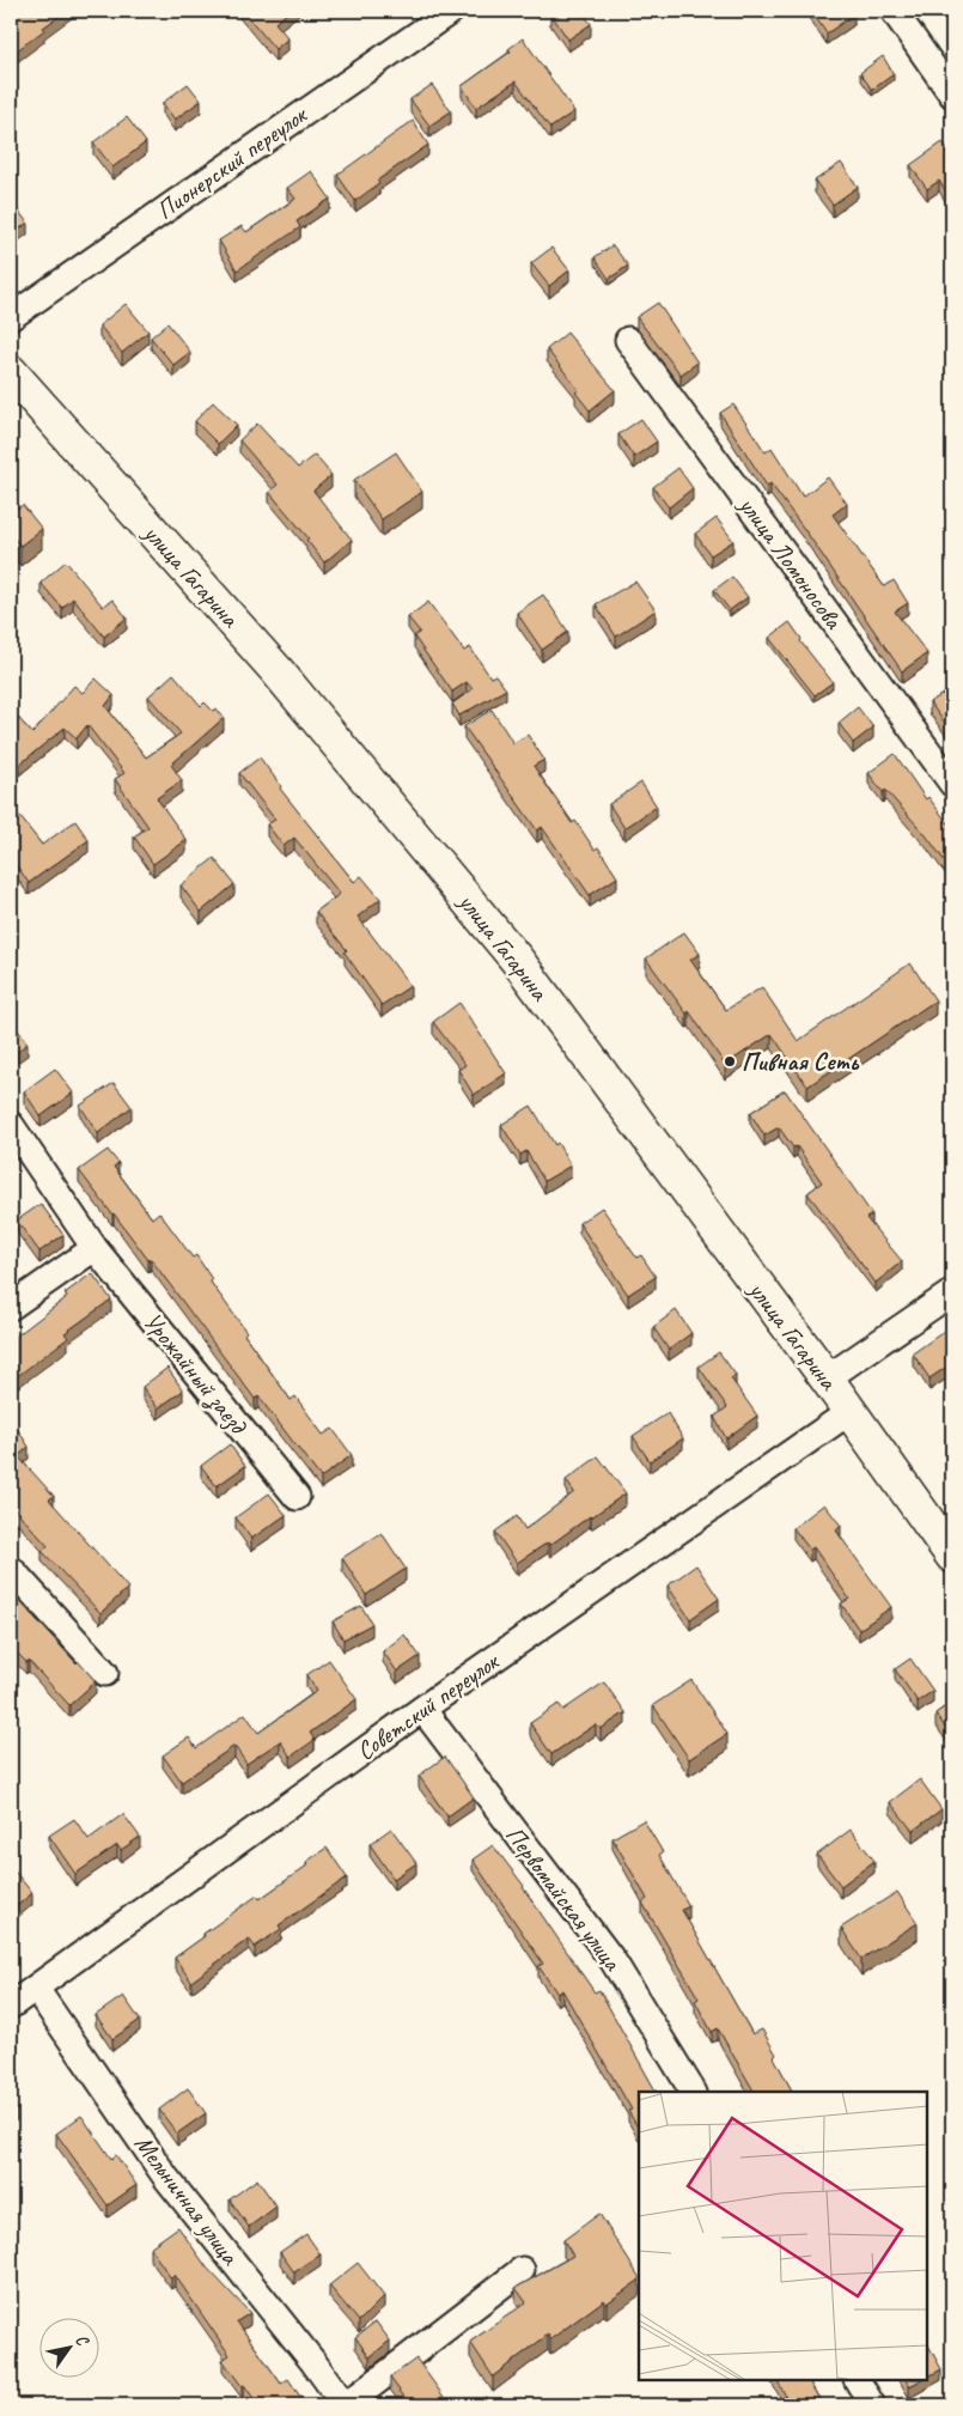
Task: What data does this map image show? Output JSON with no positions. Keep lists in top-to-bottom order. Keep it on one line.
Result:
{"streets":{"main road":["улица Гагарина"],"street":["Пионерский переулок","улица Ломоносова","Урожайный заезд","Советский переулок","Первомайская улица","Мельничная улица"]},"crossings":[["улица Гагарина","Советский переулок"],["Советский переулок","Первомайская улица"],["Советский переулок","Мельничная улица"]],"places":["Пивная Сеть"],"north":"top right"}
